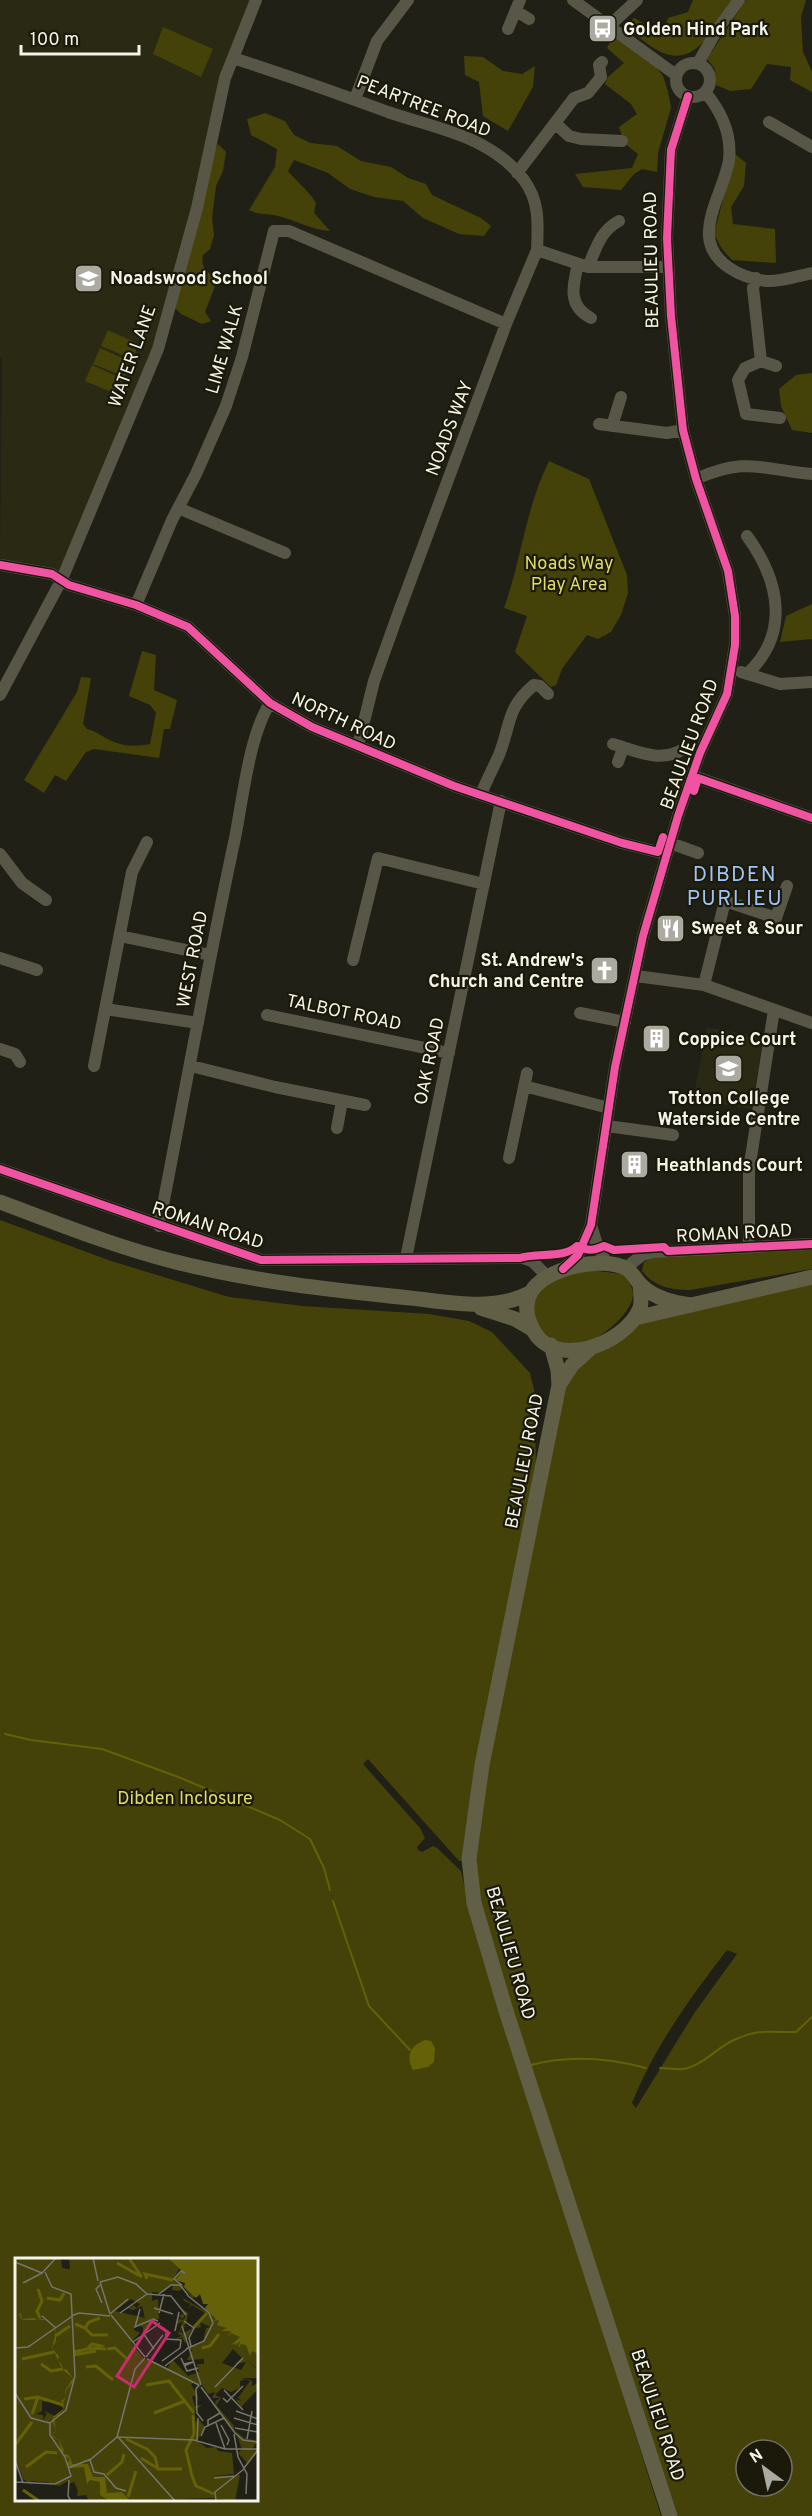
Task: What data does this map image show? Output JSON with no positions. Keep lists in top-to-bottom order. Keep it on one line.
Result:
{"streets":{"main road":["BEAULIEU ROAD"],"street":["PEARTREE ROAD","LIME WALK","WATER LANE","NOADS WAY","NORTH ROAD","WEST ROAD","TALBOT ROAD","OAK ROAD","ROMAN ROAD"]},"crossings":[["PEARTREE ROAD","WATER LANE"],["PEARTREE ROAD","NOADS WAY"],["BEAULIEU ROAD","NORTH ROAD"],["BEAULIEU ROAD","ROMAN ROAD"],["LIME WALK","NOADS WAY"],["LIME WALK","NORTH ROAD"],["WATER LANE","NORTH ROAD"],["NOADS WAY","NORTH ROAD"],["NORTH ROAD","WEST ROAD"],["NORTH ROAD","OAK ROAD"],["WEST ROAD","ROMAN ROAD"],["TALBOT ROAD","OAK ROAD"],["OAK ROAD","ROMAN ROAD"]],"districts":["DIBDEN PURLIEU"],"parks":["Noads Way Play Area","Dibden Inclosure"],"places":{"bus stop":["Golden Hind Park"],"school or university":["Noadswood School","Totton College Waterside Centre"],"restaurant":["Sweet & Sour"],"church":["St. Andrew's Church and Centre"],"building":["Coppice Court","Heathlands Court"]},"scale_bar":"100 m","north":"top left"}
